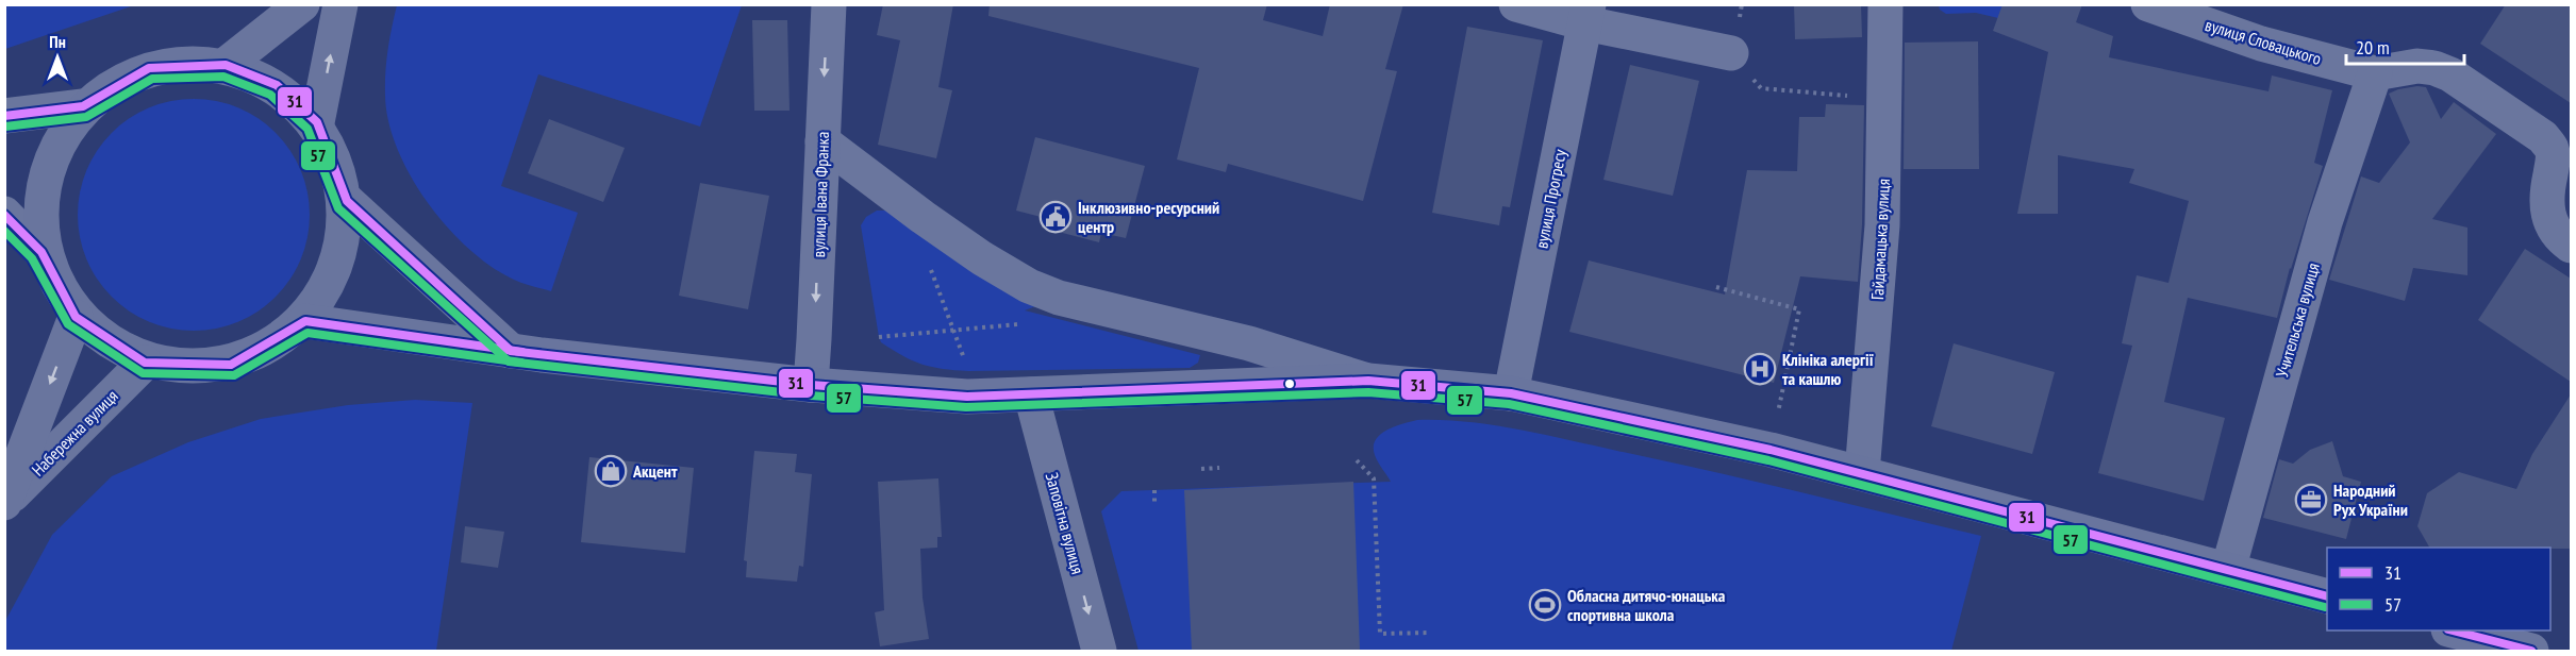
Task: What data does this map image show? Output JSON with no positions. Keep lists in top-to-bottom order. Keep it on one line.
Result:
{"streets":{"main road":["Набережна вулиця"],"street":["вулиця Словацького","вулиця Івана Франка","вулиця Прогресу","Гайдамацька вулиця","Учительська вулиця","Заповітна вулиця"]},"crossings":[["вулиця Словацького","Учительська вулиця"]],"one_way":["вулиця Івана Франка","Заповітна вулиця"],"places":{"public building":["Інклюзивно-ресурсний центр"],"hospital":["Клініка алергії та кашлю"],"shop":["Акцент"],"office":["Народний Рух України"],"sports":["Обласна дитячо-юнацька спортивна школа"]},"lines":["transit line 31","transit line 57"],"legend":["31","57"],"scale_bar":"20 m","north":"top"}
